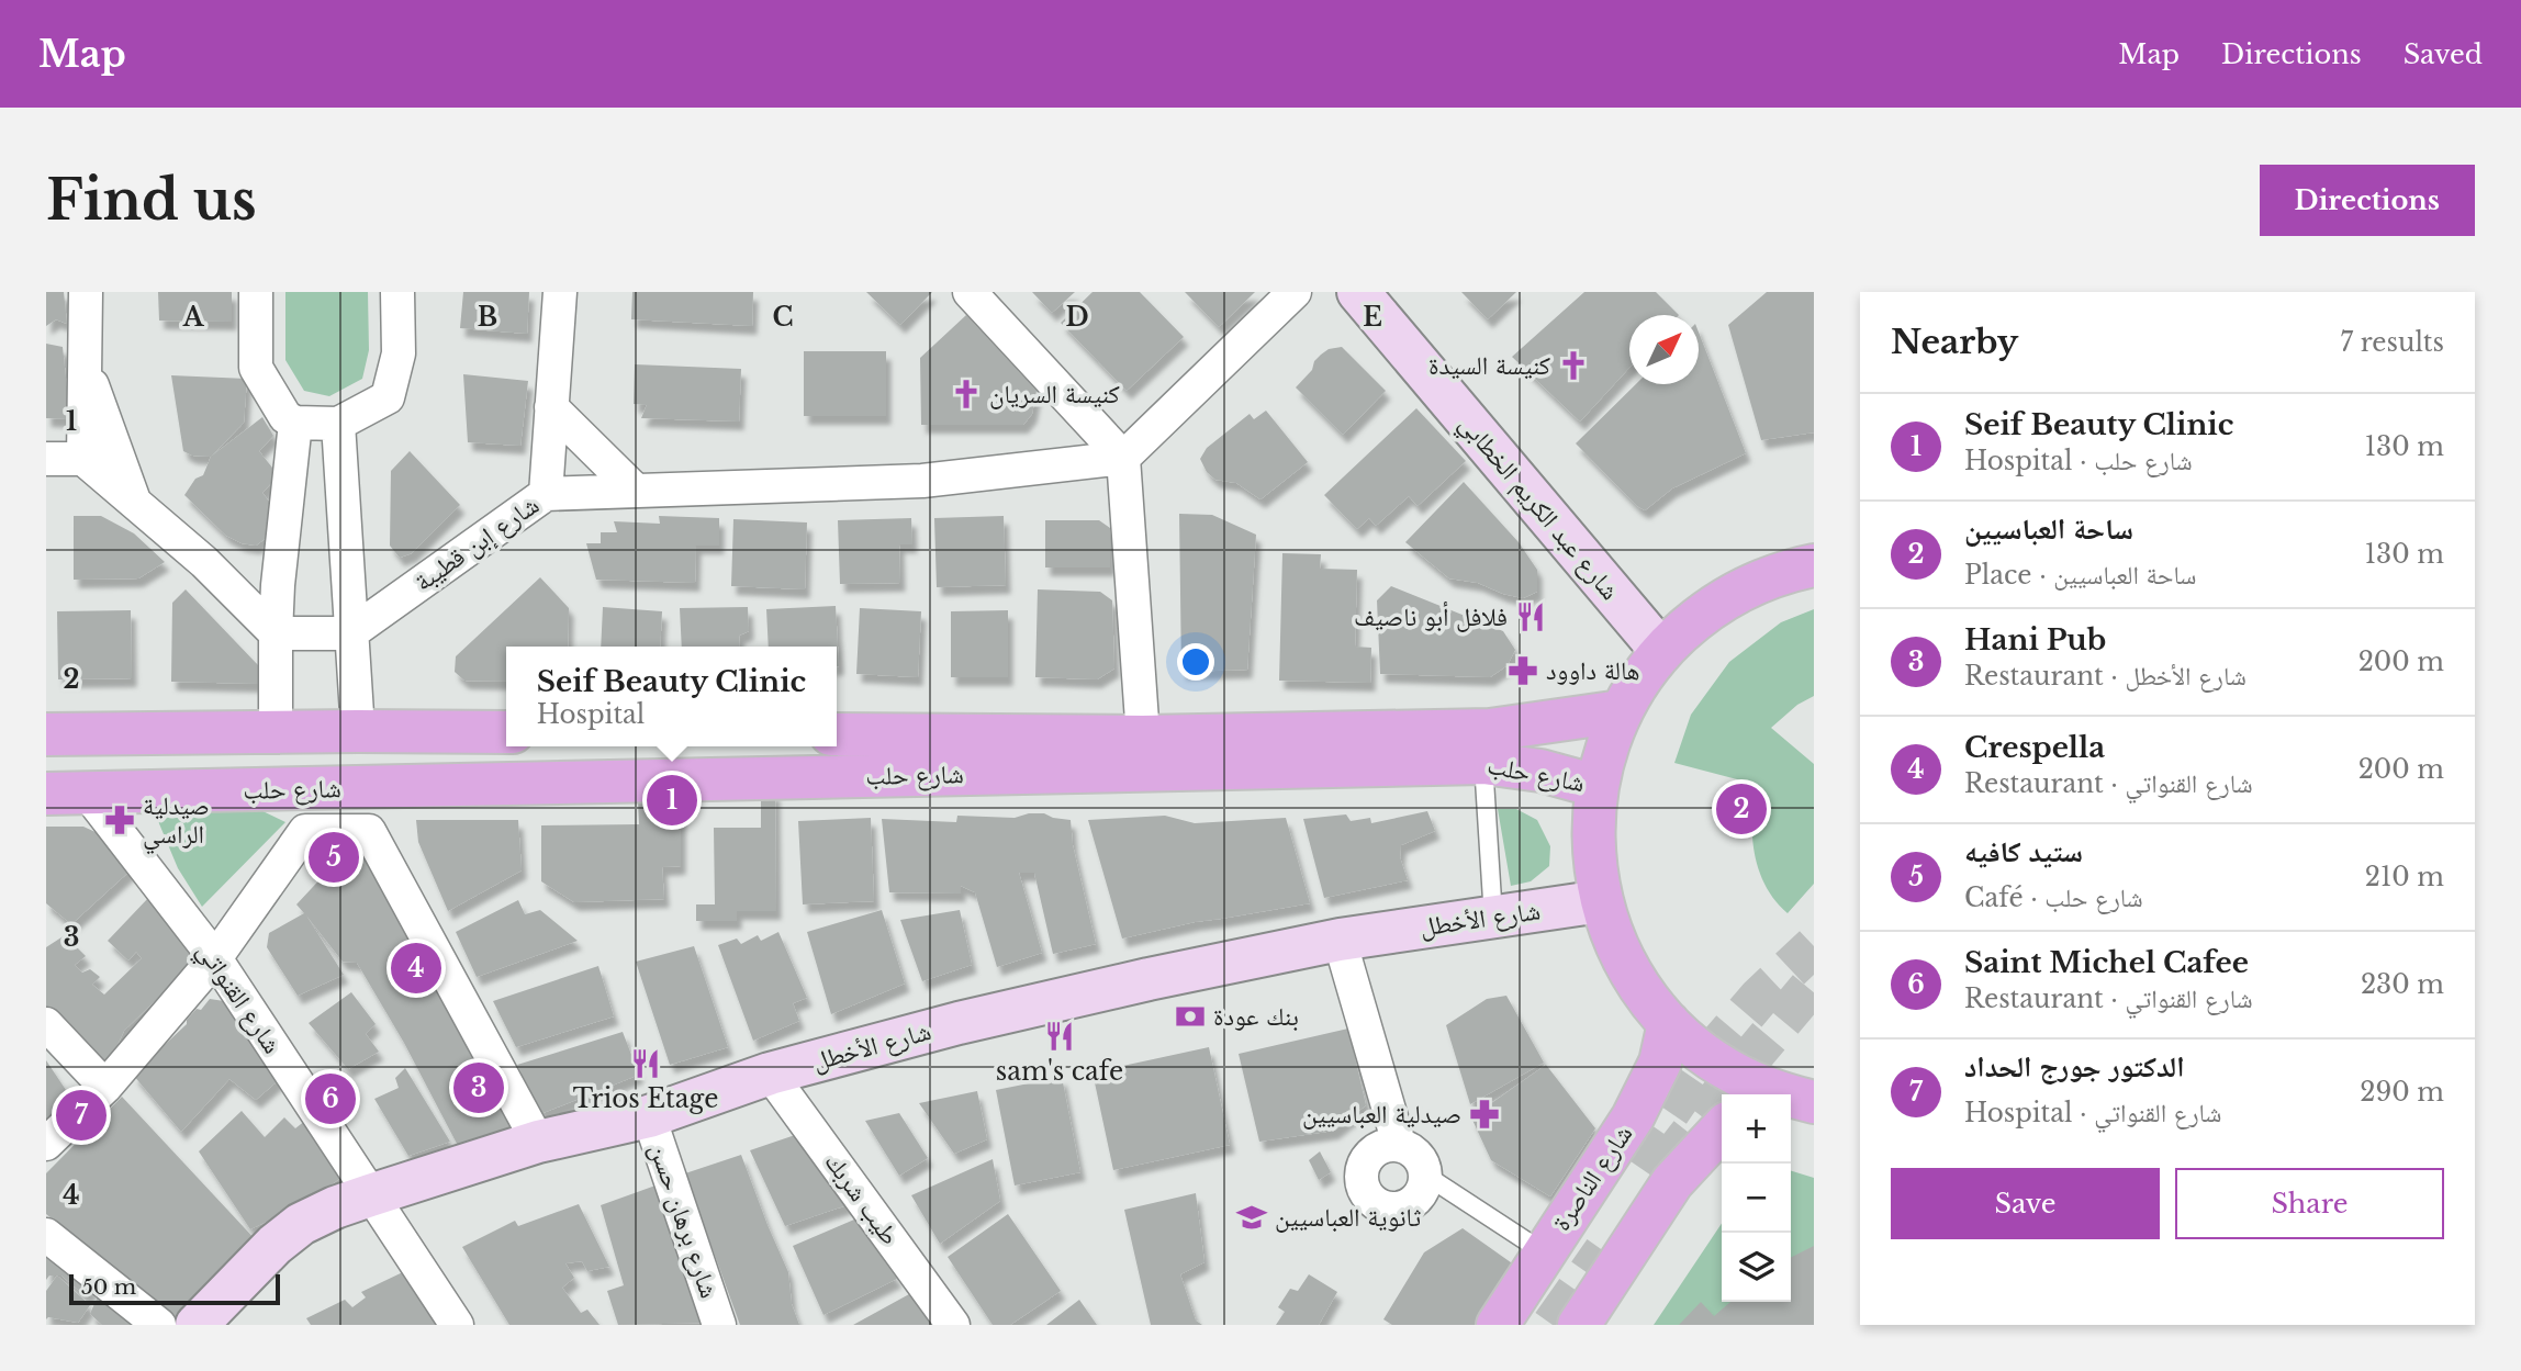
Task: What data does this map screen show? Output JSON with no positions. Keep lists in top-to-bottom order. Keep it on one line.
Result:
{"streets":{"main road":["شارع عبد الكريم الخطابي","شارع حلب","شارع الأخطل","شارع الناصرة"],"street":["شارع إبن قطيبة","شارع القنواتي","طيب شربك","شارع برهان حسن"]},"crossings":[["شارع حلب","شارع القنواتي"],["شارع الأخطل","شارع القنواتي"],["شارع الأخطل","طيب شربك"],["شارع الأخطل","شارع برهان حسن"]],"places":{"church":["كنيسة السيدة","كنيسة السريان"],"restaurant":["فلافل أبو ناصيف","sam's cafe","Trios Etage"],"pharmacy":["هالة داوود","صيدلية الراسي","صيدلية العباسيين"],"bank":["بنك عودة"],"school or university":["ثانوية العباسيين"]},"scale_bar":"50 m","north":"top right","page":{"header":"Map","nav":["Map","Directions","Saved"],"buttons":["Directions",["Save","Share"]],"title":"Find us","heading":["Nearby","7 results"],"list":[{"mark":"1","name":"Seif Beauty Clinic","note":"Hospital · شارع حلب","value":"130 m"},{"mark":"2","name":"ساحة العباسيين","note":"Place · ساحة العباسيين","value":"130 m"},{"mark":"3","name":"Hani Pub","note":"Restaurant · شارع الأخطل","value":"200 m"},{"mark":"4","name":"Crespella","note":"Restaurant · شارع القنواتي","value":"200 m"},{"mark":"5","name":"ستيد كافيه","note":"Café · شارع حلب","value":"210 m"},{"mark":"6","name":"Saint Michel Cafee","note":"Restaurant · شارع القنواتي","value":"230 m"},{"mark":"7","name":"الدكتور جورج الحداد","note":"Hospital · شارع القنواتي","value":"290 m"}],"popup":["Seif Beauty Clinic","Hospital"],"pins":["1","2","5","4","3","6","7"],"map_buttons":["+","−"],"scale":"50 m"},"grid":{"columns":["A","B","C","D","E"],"rows":["1","2","3","4"]}}
